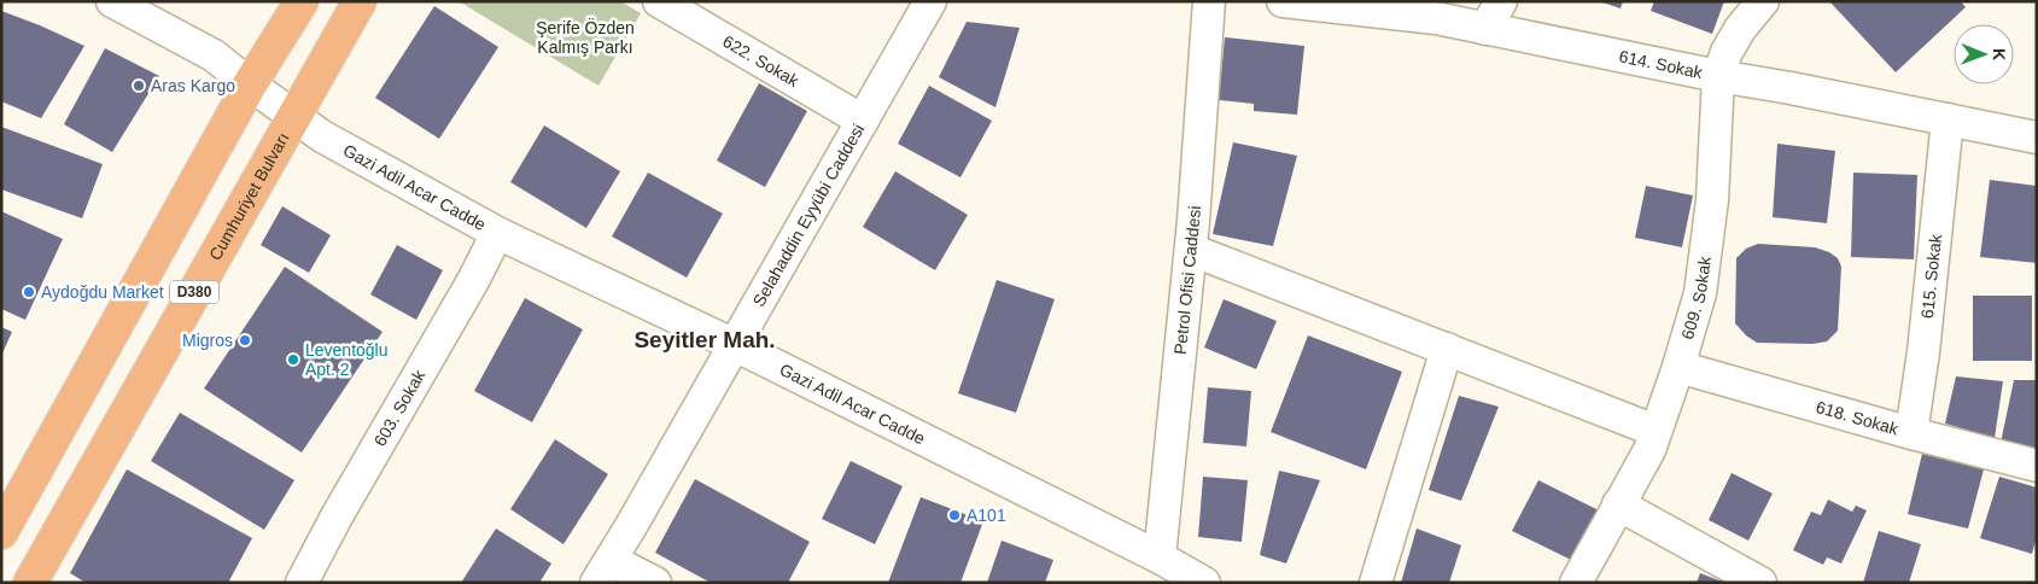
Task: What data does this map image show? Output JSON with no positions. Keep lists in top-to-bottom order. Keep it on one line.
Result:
{"streets":{"main road":["Cumhuriyet Bulvarı","D380"],"street":["622. Sokak","614. Sokak","Gazi Adil Acar Cadde","Selahaddin Eyyübi Caddesi","615. Sokak","Petrol Ofisi Caddesi","609. Sokak","603. Sokak","618. Sokak"]},"crossings":[["622. Sokak","Selahaddin Eyyübi Caddesi"],["614. Sokak","615. Sokak"],["614. Sokak","609. Sokak"],["Gazi Adil Acar Cadde","Cumhuriyet Bulvarı"],["Gazi Adil Acar Cadde","Selahaddin Eyyübi Caddesi"],["Gazi Adil Acar Cadde","Petrol Ofisi Caddesi"],["Gazi Adil Acar Cadde","603. Sokak"],["615. Sokak","618. Sokak"],["609. Sokak","618. Sokak"]],"districts":["Seyitler Mah."],"parks":["Şerife Özden Kalmış Parkı"],"places":["Aras Kargo","Aydoğdu Market","Migros","Leventoğlu Apt. 2","A101"],"north":"right"}
